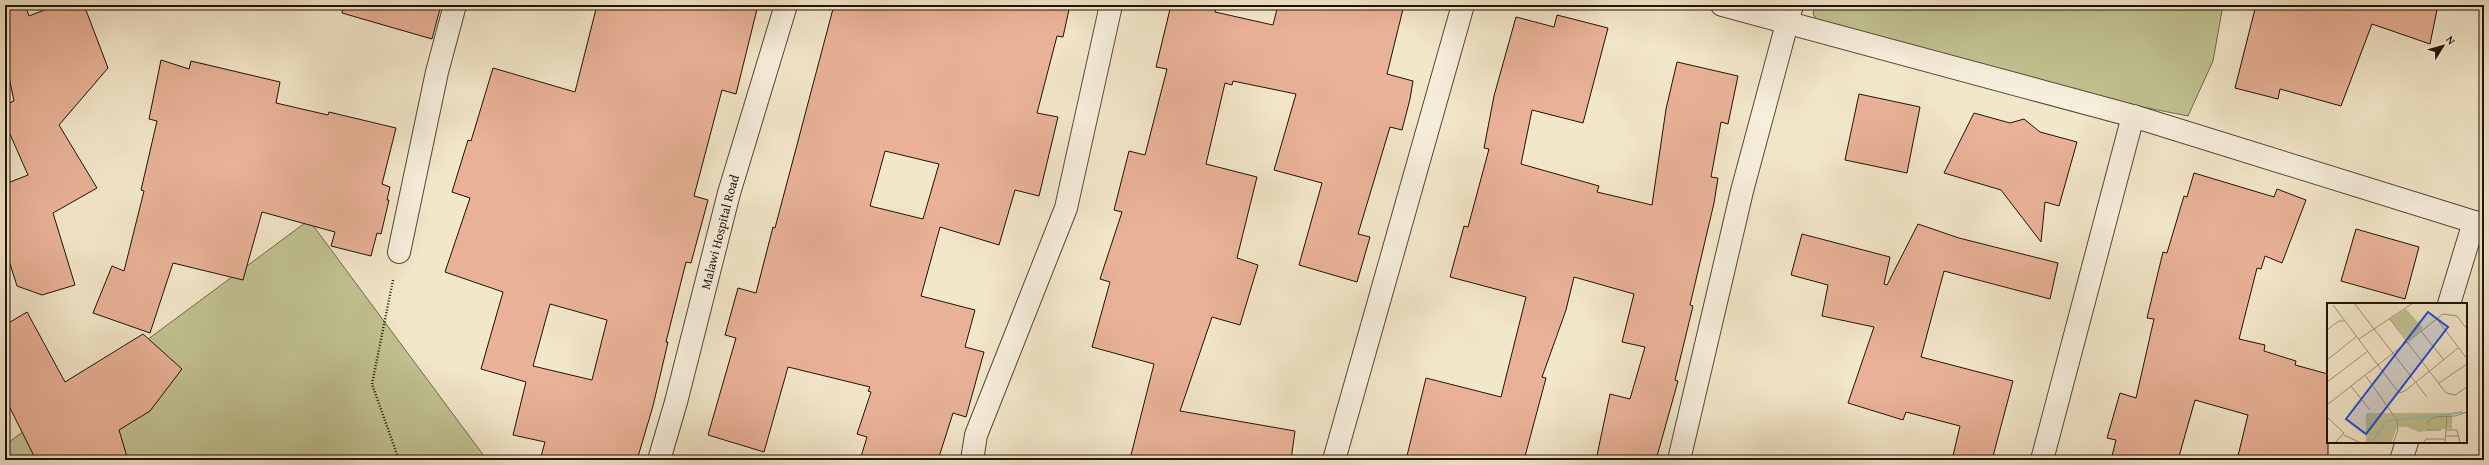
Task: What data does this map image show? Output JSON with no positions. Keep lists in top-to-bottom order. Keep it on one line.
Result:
{"streets":{"street":["Malawi Hospital Road"]},"north":"top right"}
